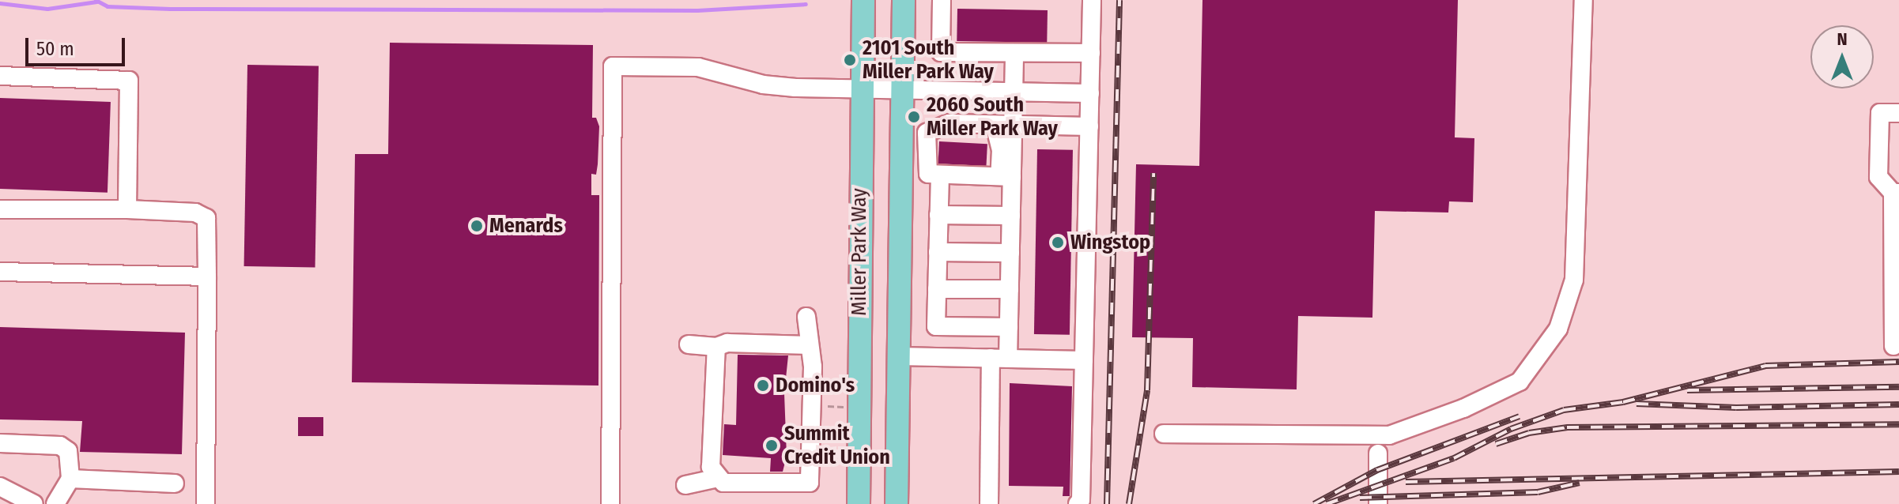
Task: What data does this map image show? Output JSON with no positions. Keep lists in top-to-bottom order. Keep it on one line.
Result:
{"streets":{"main road":["Miller Park Way"]},"places":["2101 South Miller Park Way","2060 South Miller Park Way","Menards","Wingstop","Domino's","Summit Credit Union"],"scale_bar":"50 m","north":"top"}
